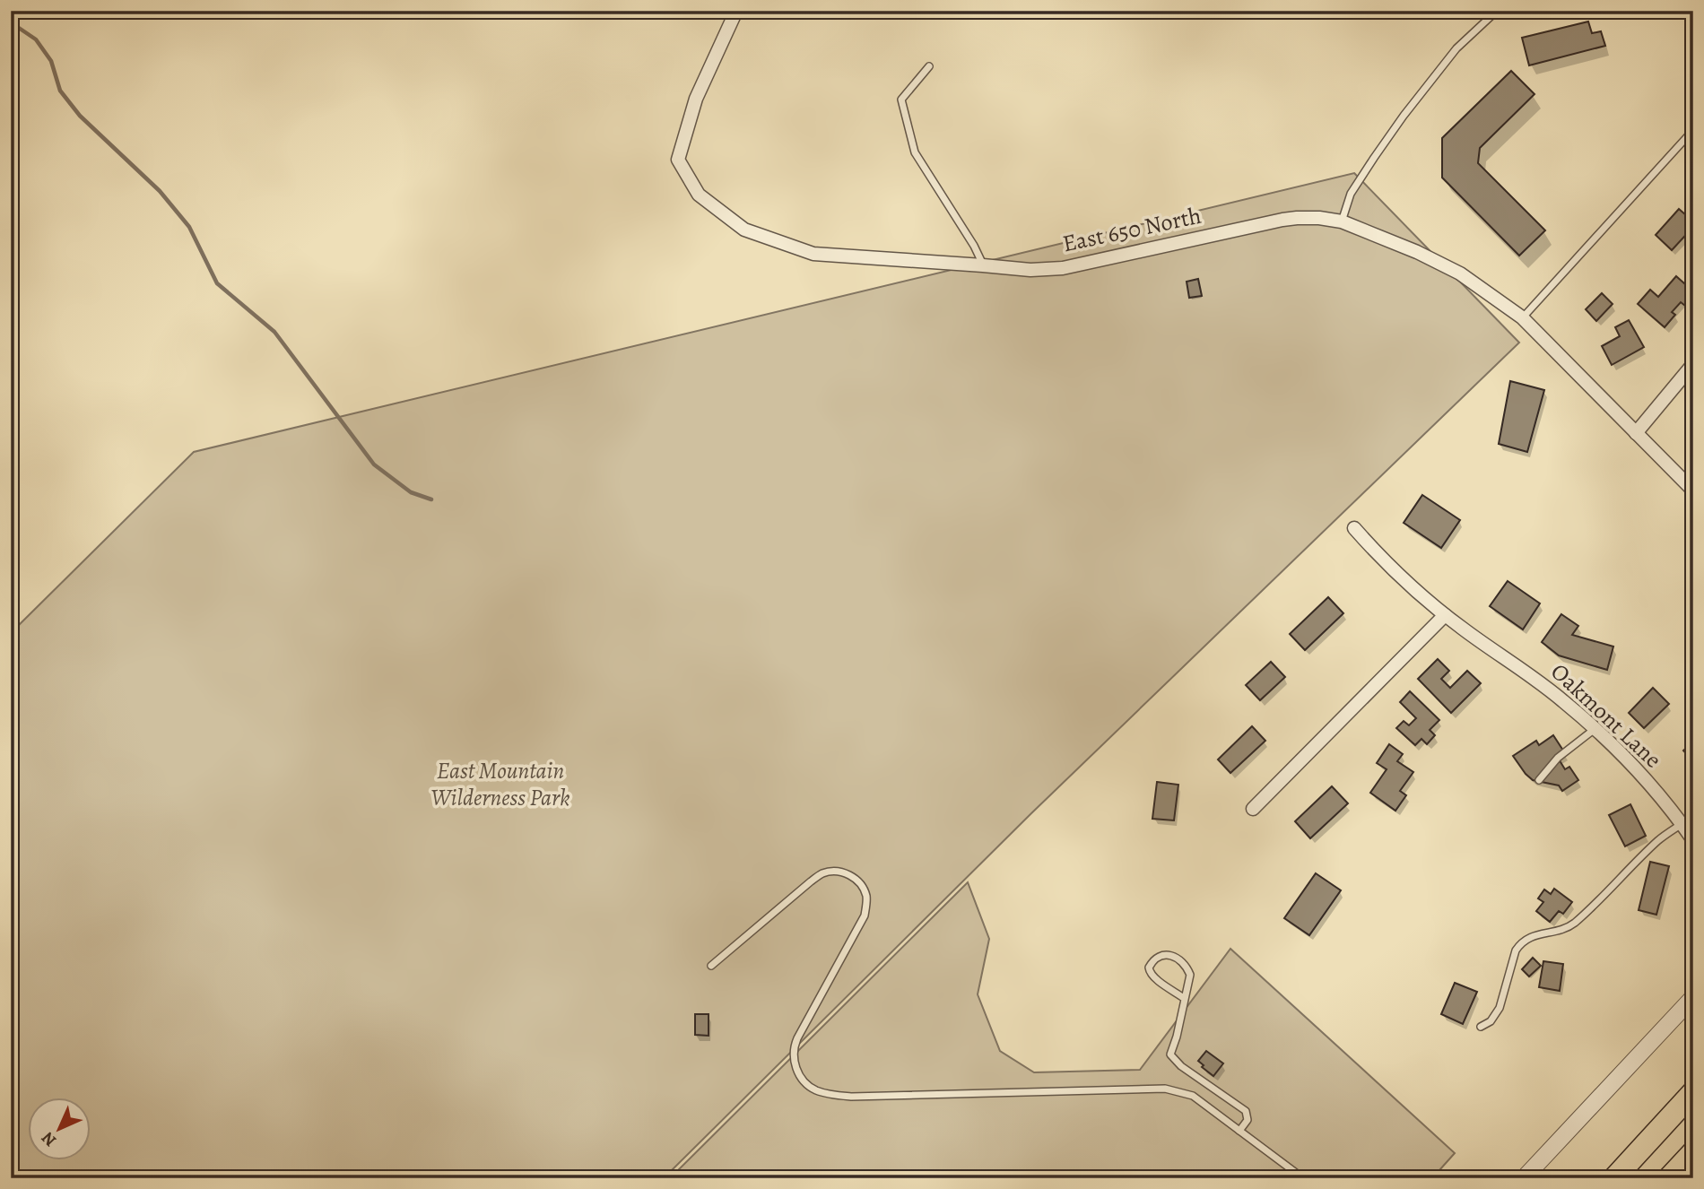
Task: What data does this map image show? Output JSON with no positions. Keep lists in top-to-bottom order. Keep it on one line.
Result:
{"streets":{"street":["East 650 North","Oakmont Lane"]},"parks":["East Mountain Wilderness Park"],"north":"bottom left"}
